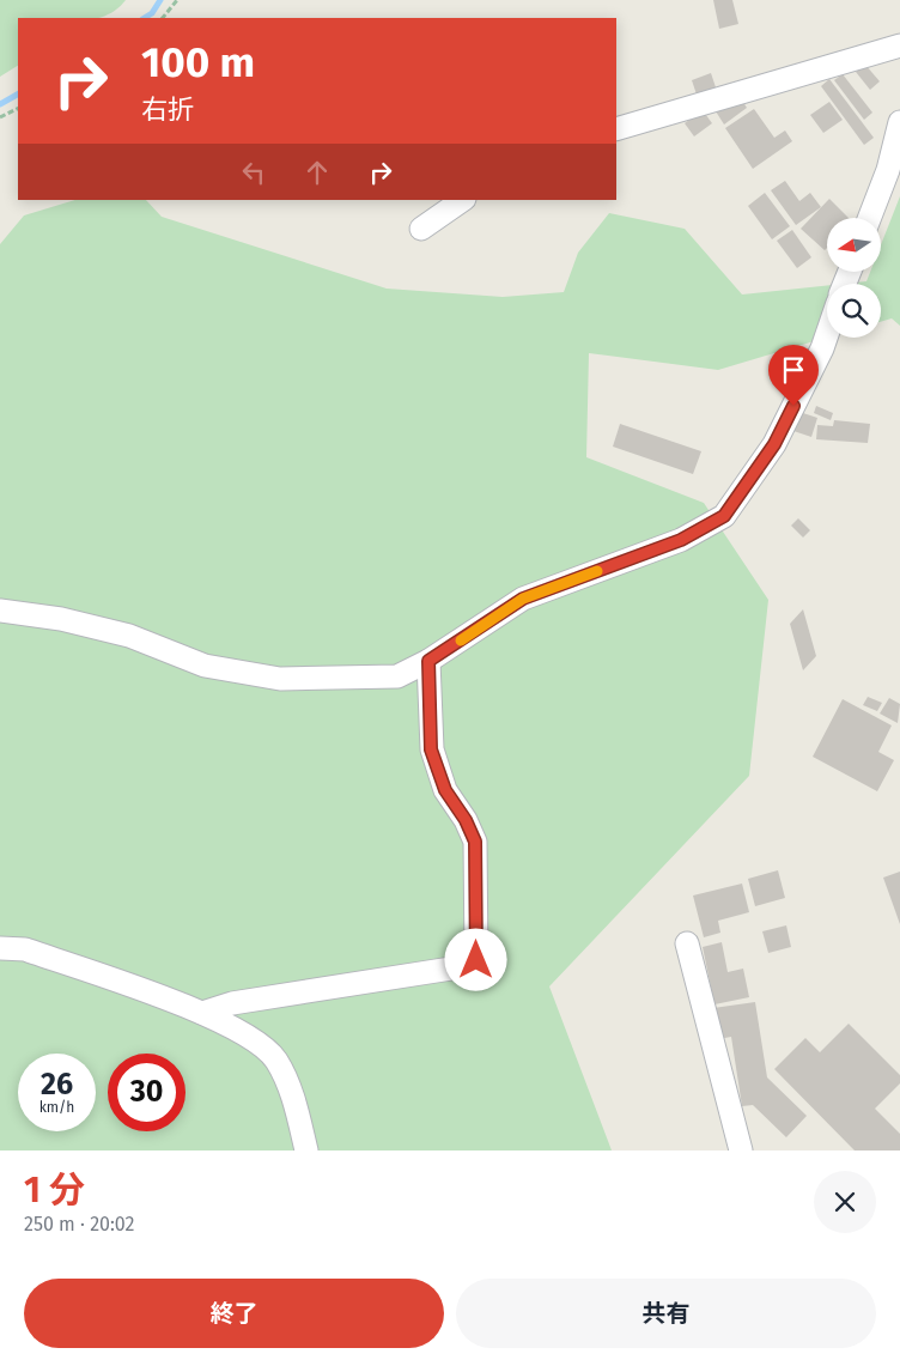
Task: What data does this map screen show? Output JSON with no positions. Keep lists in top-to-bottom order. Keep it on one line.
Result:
{"north":"left","page":{"turn":["100 m","右折"],"speed":"26 km/h","limit":"30","heading":["1 分","250 m · 20:02"],"buttons":["終了","共有"]}}
